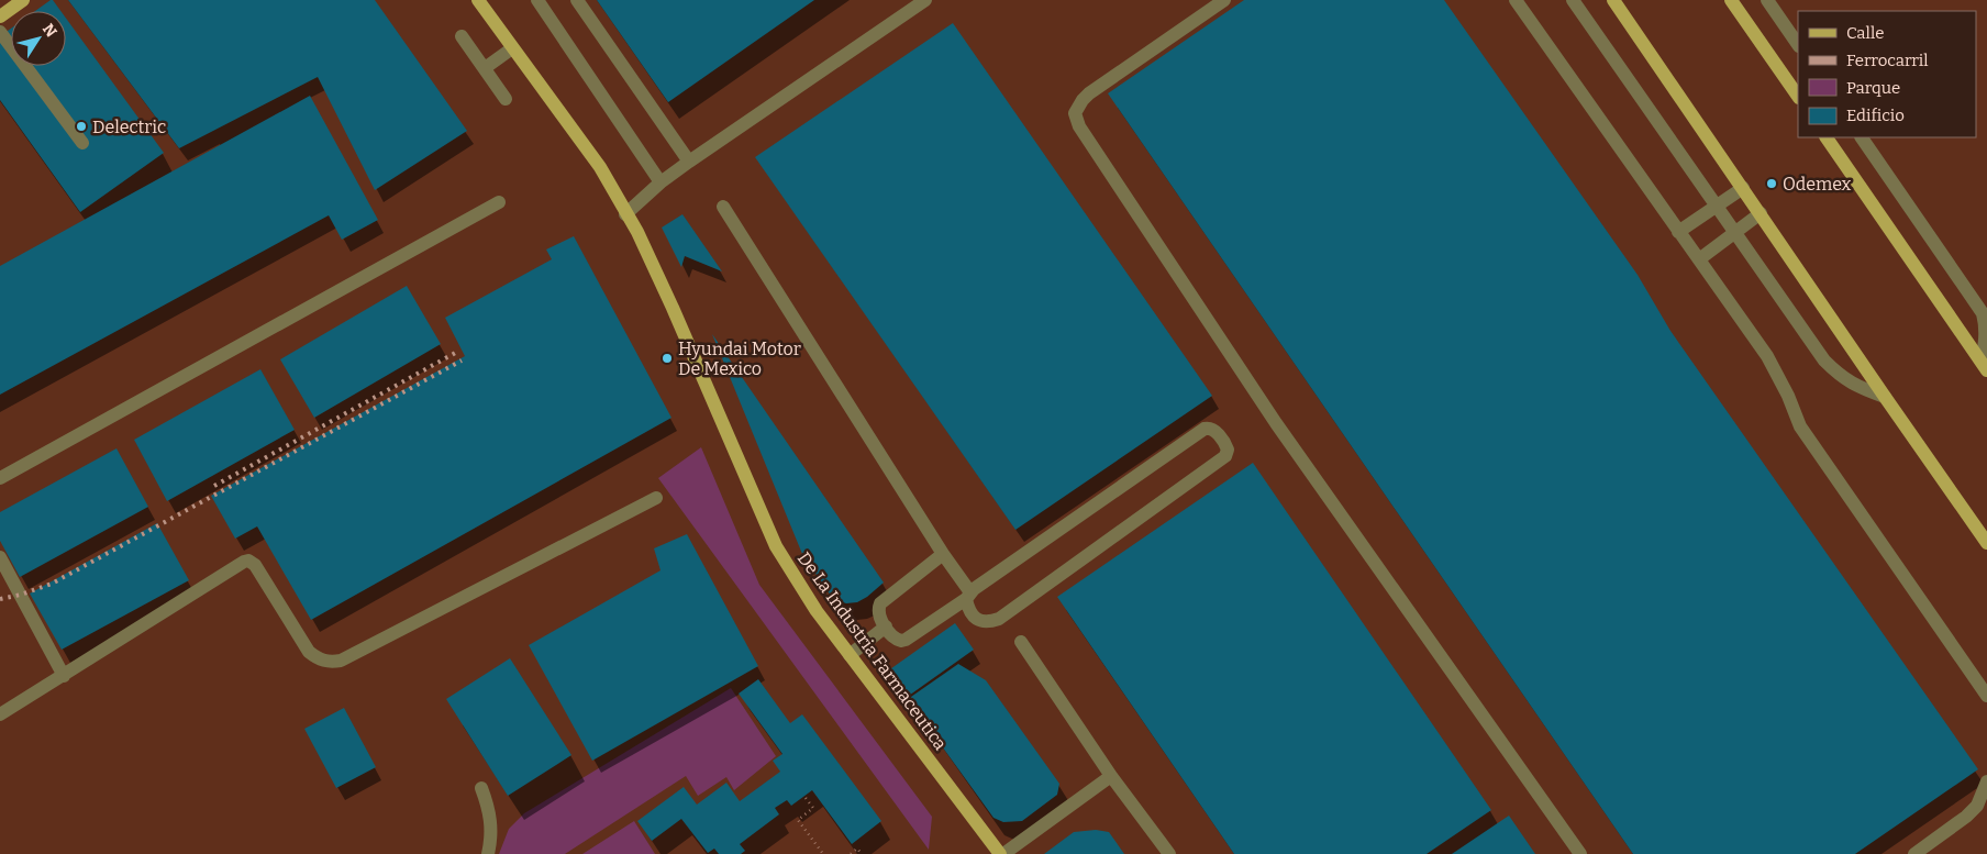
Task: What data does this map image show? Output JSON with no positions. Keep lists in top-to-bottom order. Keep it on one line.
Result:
{"streets":{"main road":["De La Industria Farmaceutica"]},"places":["Delectric","Odemex","Hyundai Motor De Mexico"],"legend":["Calle","Ferrocarril","Parque","Edificio"],"north":"top right"}
